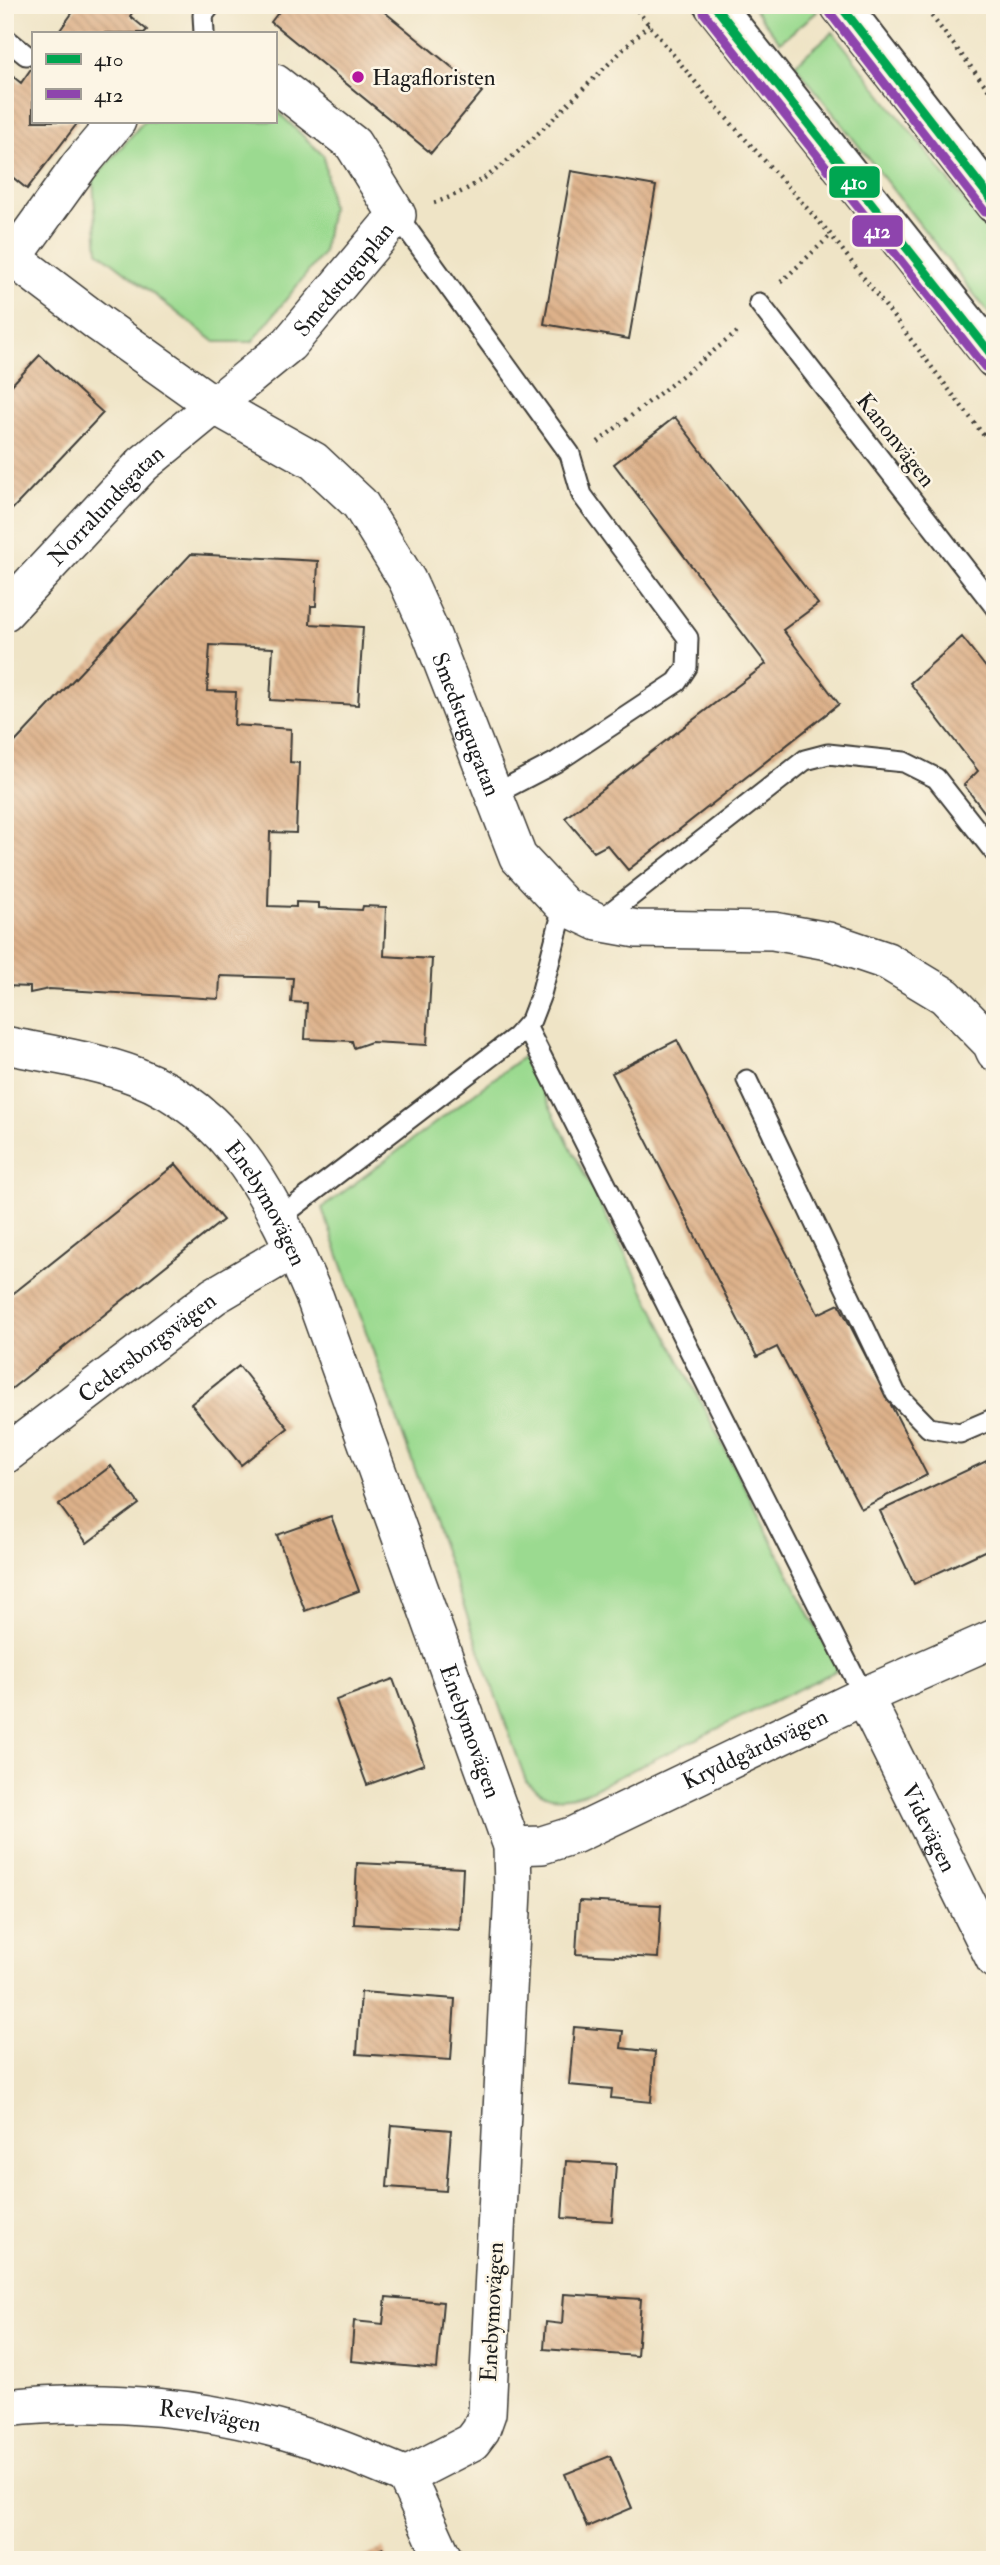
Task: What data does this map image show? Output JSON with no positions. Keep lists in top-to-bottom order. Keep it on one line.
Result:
{"streets":{"street":["Smedstuguplan","Norralundsgatan","Smedstugugatan","Enebymovägen","Cedersborgsvägen","Kryddgårdsvägen","Videvägen","Revelvägen"],"lane":["Kanonvägen"]},"crossings":[["Smedstuguplan","Norralundsgatan"],["Smedstuguplan","Smedstugugatan"],["Norralundsgatan","Smedstugugatan"],["Enebymovägen","Cedersborgsvägen"],["Enebymovägen","Kryddgårdsvägen"],["Enebymovägen","Revelvägen"],["Kryddgårdsvägen","Videvägen"]],"places":["Hagafloristen"],"lines":["transit line 410","transit line 412"],"legend":["410","412"]}
